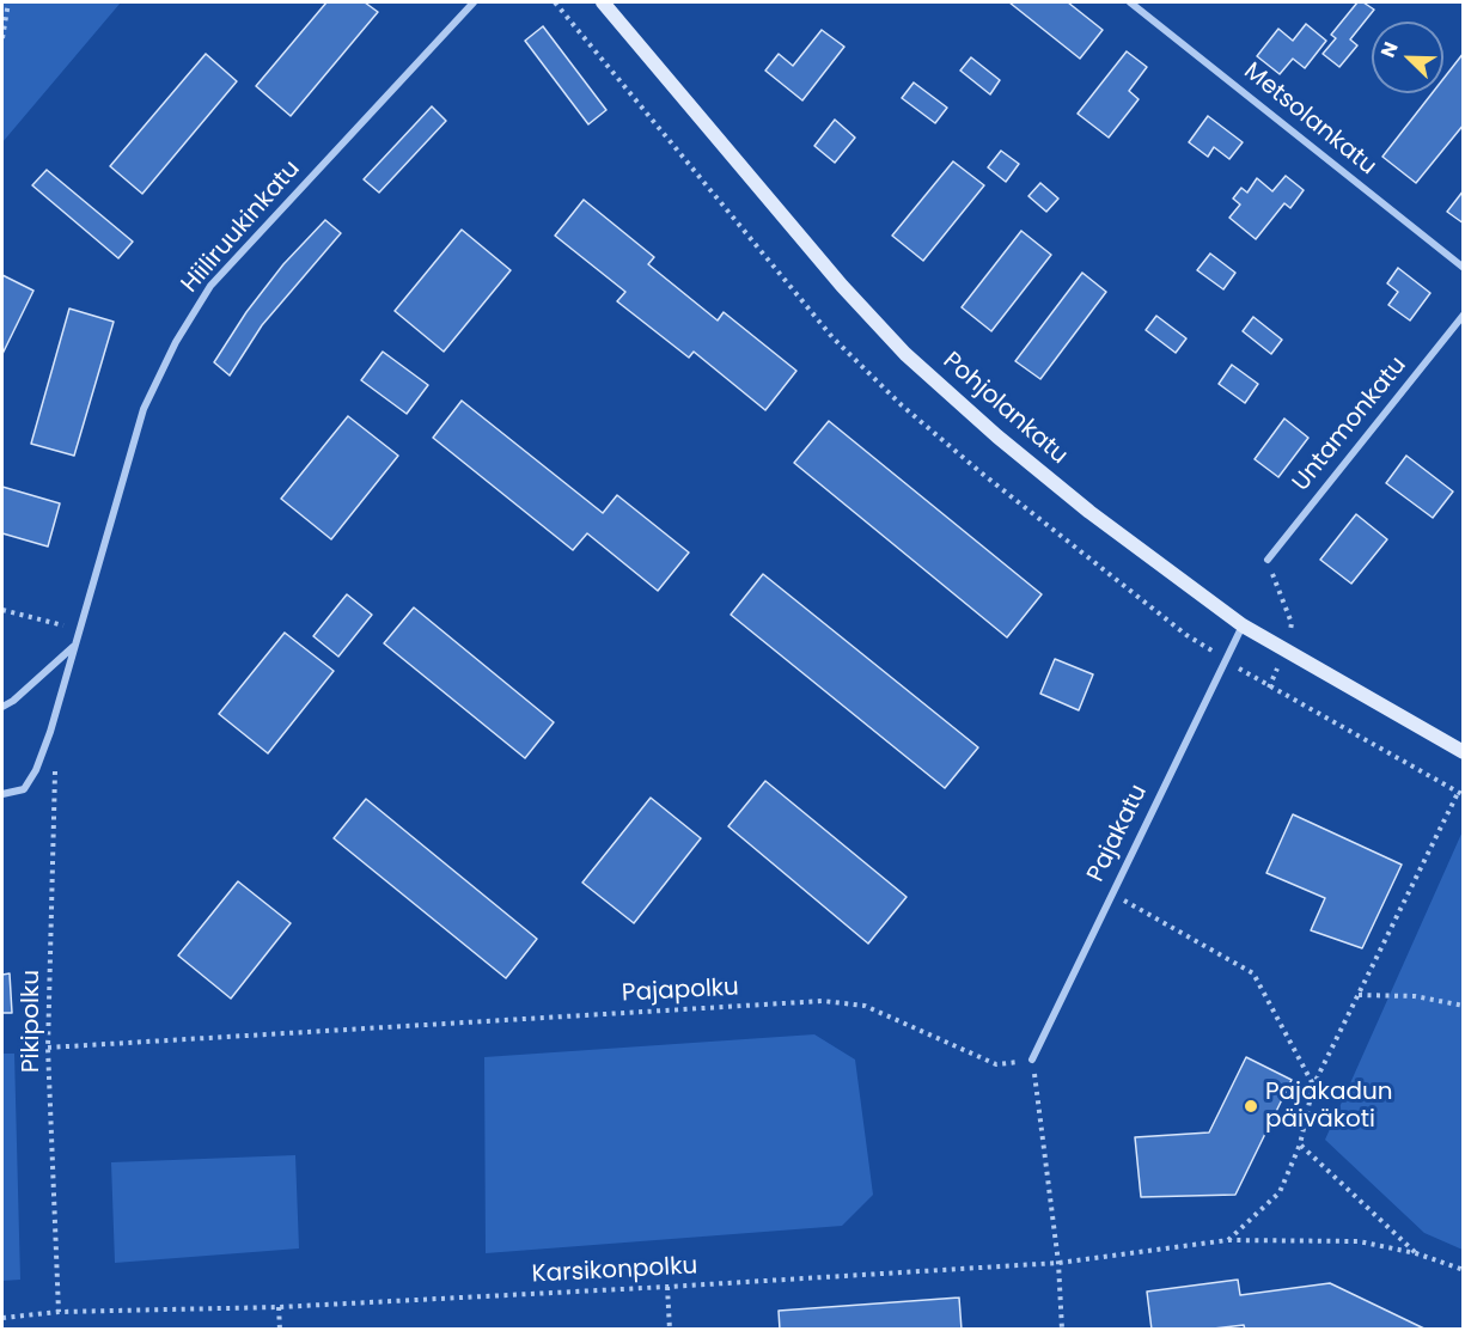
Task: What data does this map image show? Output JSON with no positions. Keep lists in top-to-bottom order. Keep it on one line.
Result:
{"streets":{"street":["Metsolankatu","Hiiliruukinkatu","Pohjolankatu","Untamonkatu","Pajakatu"],"path":["Pajapolku","Pikipolku","Karsikonpolku"]},"crossings":[["Pohjolankatu","Pajakatu"],["Pajakatu","Pajapolku"],["Pajapolku","Pikipolku"],["Pikipolku","Karsikonpolku"]],"places":["Pajakadun päiväkoti"],"north":"top left"}
